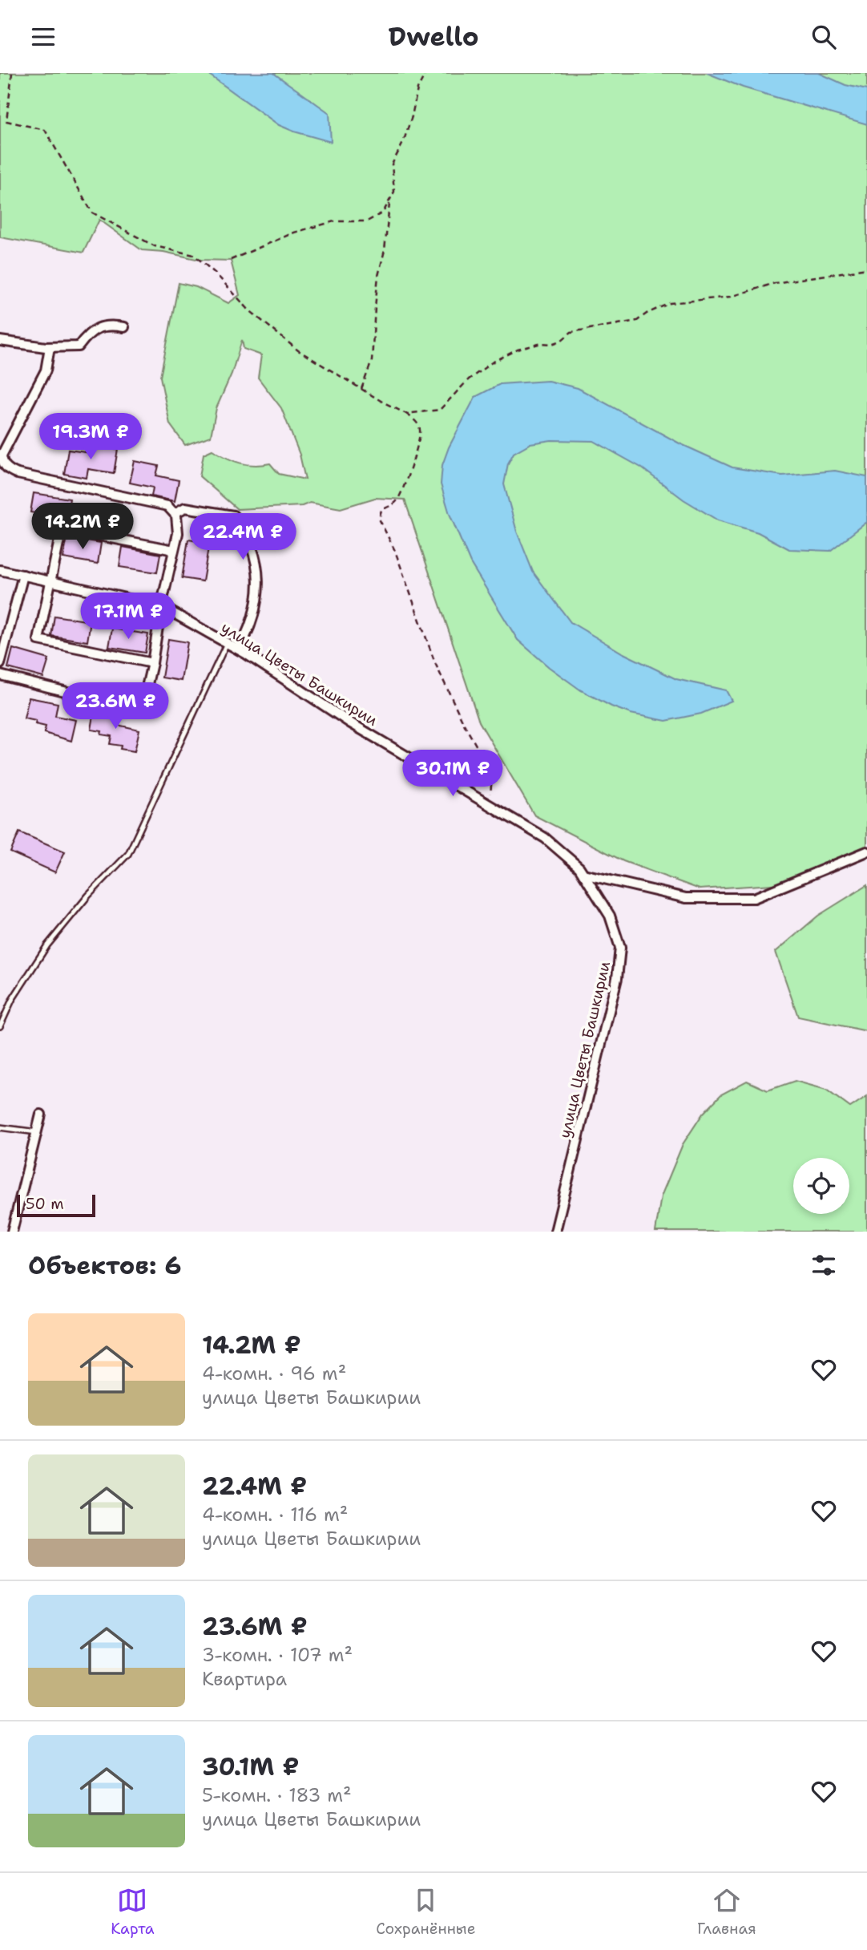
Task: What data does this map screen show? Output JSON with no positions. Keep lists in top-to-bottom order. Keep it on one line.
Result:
{"streets":{"street":["улица Цветы Башкирии"]},"scale_bar":"50 m","page":{"header":"Dwello","price":["19.3M ₽","14.2M ₽","22.4M ₽","17.1M ₽","23.6M ₽","30.1M ₽"],"scale":"50 m","heading":"Объектов: 6","list":[{"name":"14.2M ₽","note":"4-комн. · 96 m² · улица Цветы Башкирии"},{"name":"22.4M ₽","note":"4-комн. · 116 m² · улица Цветы Башкирии"},{"name":"23.6M ₽","note":"3-комн. · 107 m² · Квартира"},{"name":"30.1M ₽","note":"5-комн. · 183 m² · улица Цветы Башкирии"}],"tabs":["Карта","Сохранённые","Главная"]}}
